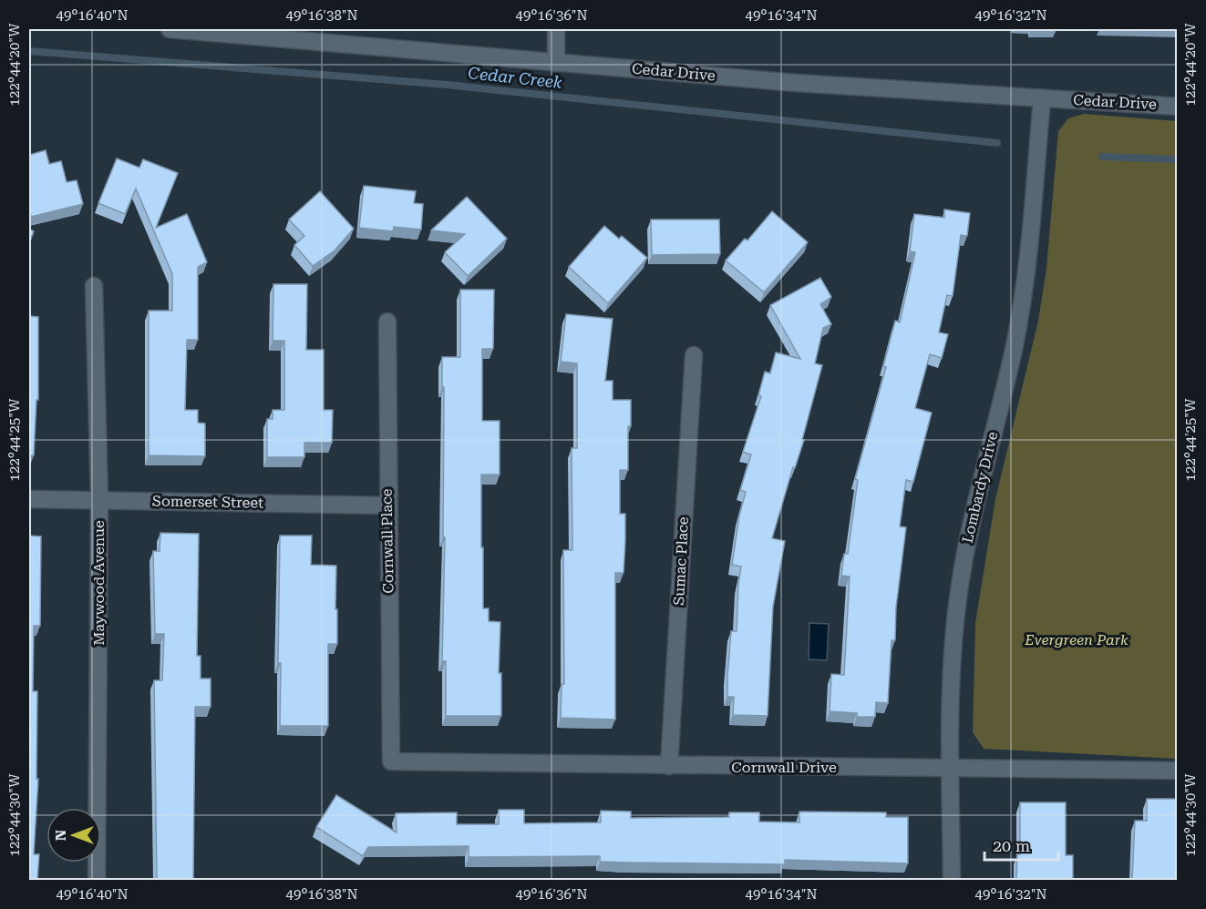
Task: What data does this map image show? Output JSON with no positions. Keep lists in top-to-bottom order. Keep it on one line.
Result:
{"streets":{"street":["Cedar Drive","Lombardy Drive","Somerset Street","Cornwall Place","Sumac Place","Maywood Avenue","Cornwall Drive"]},"crossings":[["Cedar Drive","Lombardy Drive"],["Lombardy Drive","Cornwall Drive"],["Somerset Street","Cornwall Place"],["Somerset Street","Maywood Avenue"],["Cornwall Place","Cornwall Drive"],["Sumac Place","Cornwall Drive"]],"water":["Cedar Creek"],"parks":["Evergreen Park"],"scale_bar":"20 m","north":"left","coordinates":["49°16'40\"N","49°16'38\"N","49°16'36\"N","49°16'34\"N","49°16'32\"N","122°44'20\"W","122°44'25\"W","122°44'30\"W"]}
